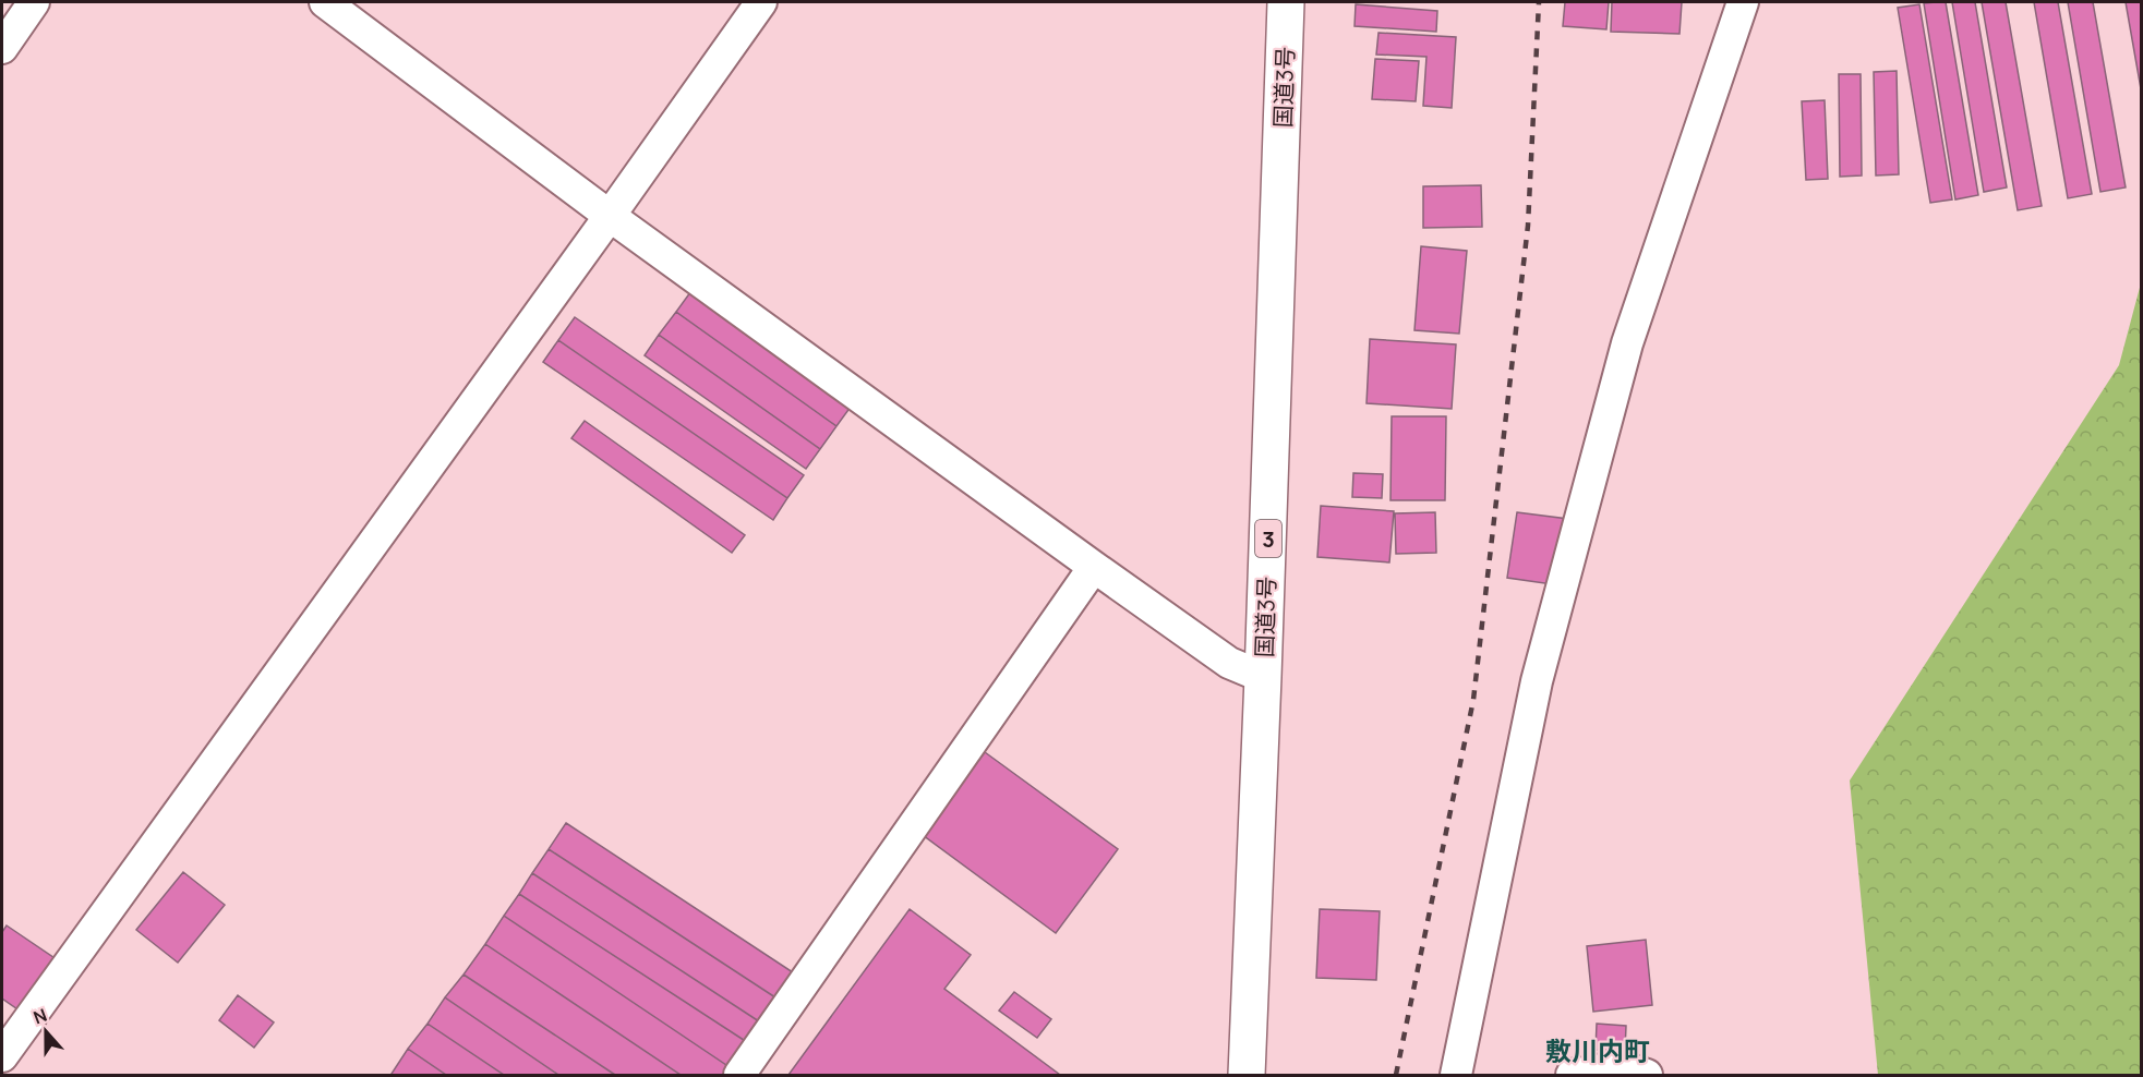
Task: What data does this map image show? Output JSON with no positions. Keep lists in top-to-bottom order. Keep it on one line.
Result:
{"streets":{"highway":["国道3号","3"]},"districts":["敷川内町"],"north":"top"}
